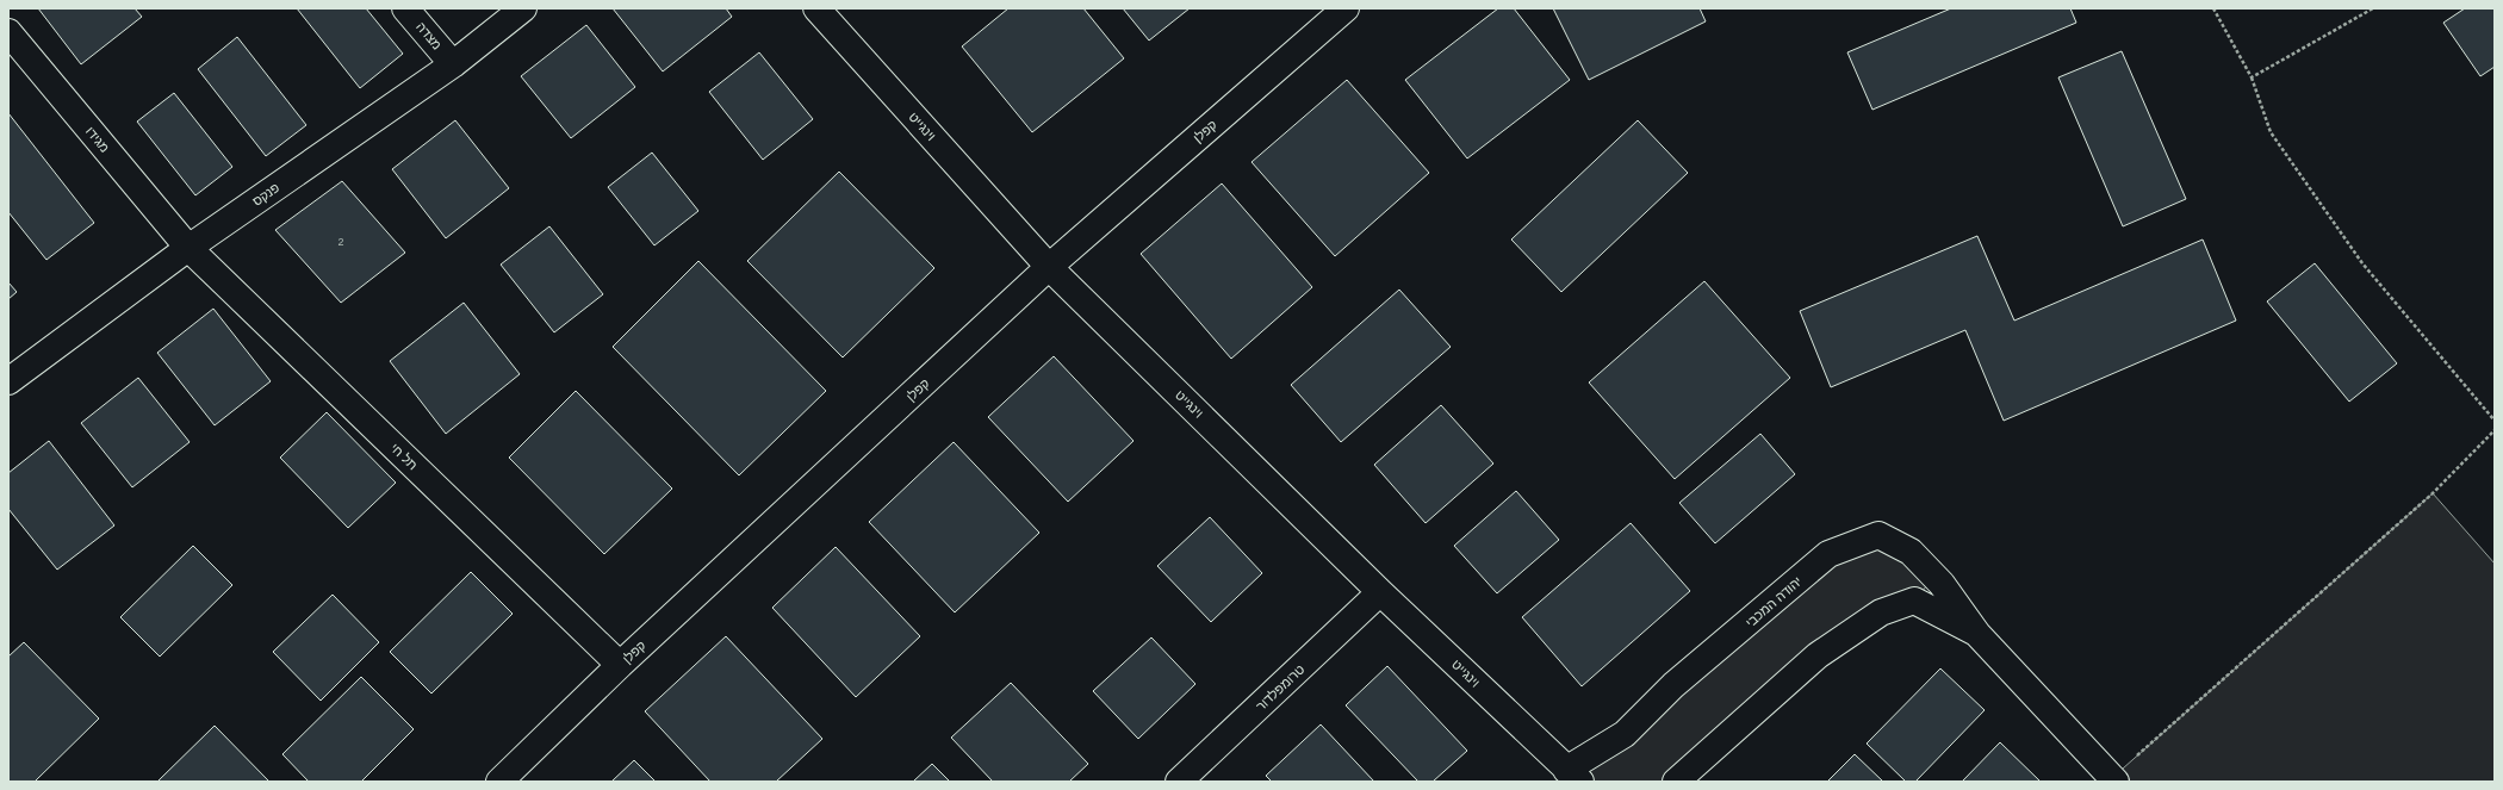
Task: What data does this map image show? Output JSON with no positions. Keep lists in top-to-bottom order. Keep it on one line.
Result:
{"streets":{"street":["מצדה","וינגייט","קפלן","מגידו","פנקס","תל חי","יהודה המכבי","טרומפלדור"]},"crossings":[["מצדה","פנקס"],["וינגייט","קפלן"],["וינגייט","יהודה המכבי"],["וינגייט","טרומפלדור"],["קפלן","תל חי"],["מגידו","פנקס"],["מגידו","תל חי"],["פנקס","תל חי"]],"house_numbers":["2"]}
